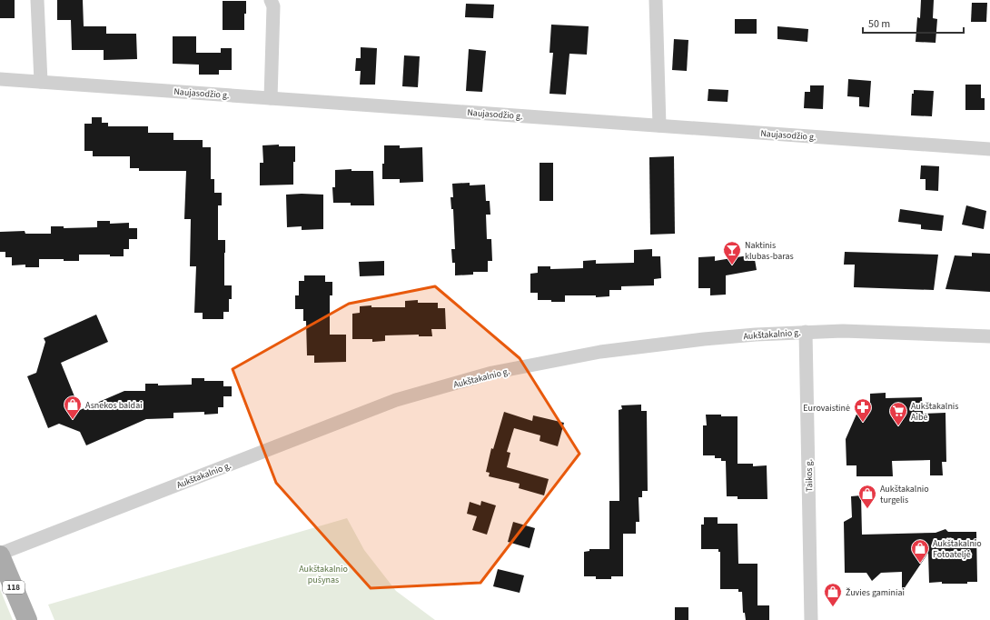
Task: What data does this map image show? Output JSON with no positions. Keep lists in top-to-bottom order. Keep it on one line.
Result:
{"streets":{"main road":["118"],"street":["Naujasodžio g.","Aukštakalnio g.","Taikos g."]},"crossings":[["Aukštakalnio g.","Taikos g."],["Aukštakalnio g.","118"]],"parks":["Aukštakalnio pušynas"],"places":{"bar":["Naktinis klubas-baras"],"shop":["Asnekos baldai","Aukštakalnio turgelis","Aukštakalnio Fotoateljė","Žuvies gaminiai"],"pharmacy":["Eurovaistinė"],"supermarket":["Aukštakalnis Aibė"]},"scale_bar":"50 m"}
